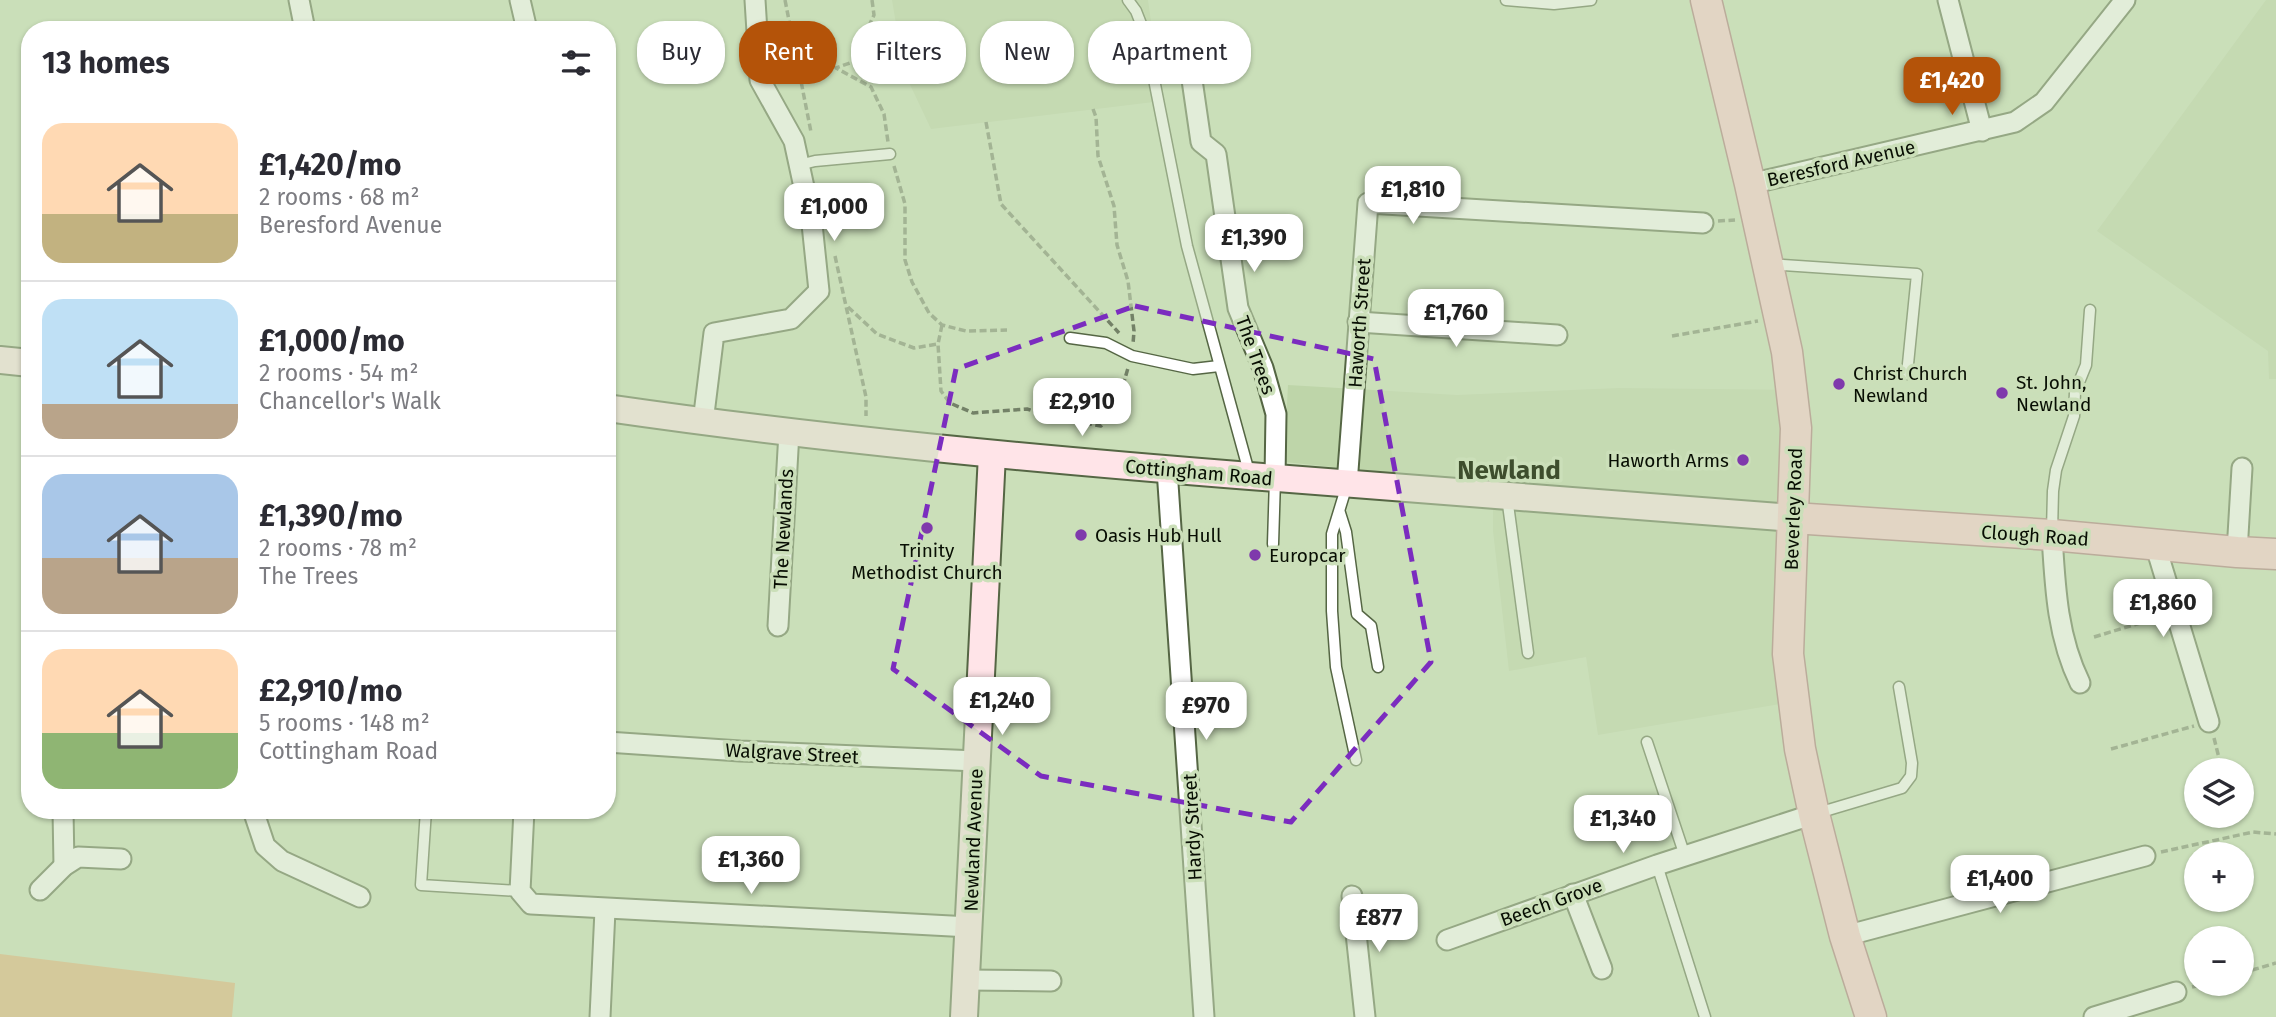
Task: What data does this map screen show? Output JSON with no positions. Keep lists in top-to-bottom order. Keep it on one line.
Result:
{"streets":{"main road":["Cottingham Road","Beverley Road","Clough Road","Newland Avenue"],"street":["Beresford Avenue","Haworth Street","The Trees","The Newlands","Walgrave Street","Hardy Street","Beech Grove"]},"crossings":[["Beresford Avenue","Beverley Road"],["Haworth Street","Cottingham Road"],["The Trees","Cottingham Road"],["Cottingham Road","Beverley Road"],["Cottingham Road","The Newlands"],["Cottingham Road","Clough Road"],["Cottingham Road","Hardy Street"],["Cottingham Road","Newland Avenue"],["Beverley Road","Clough Road"],["Beverley Road","Beech Grove"],["Walgrave Street","Newland Avenue"]],"districts":["Newland"],"places":["Christ Church Newland","St. John, Newland","Haworth Arms","Trinity Methodist Church","Oasis Hub Hull","Europcar"],"page":{"chip":["Buy","Rent","Filters","New","Apartment"],"heading":"13 homes","price":["£1,420","£1,810","£1,000","£1,390","£1,760","£2,910","£1,860","£1,240","£970","£1,340","£1,360","£1,400","£877"],"list":[{"name":"£1,420/mo","note":"2 rooms · 68 m² · Beresford Avenue"},{"name":"£1,000/mo","note":"2 rooms · 54 m² · Chancellor's Walk"},{"name":"£1,390/mo","note":"2 rooms · 78 m² · The Trees"},{"name":"£2,910/mo","note":"5 rooms · 148 m² · Cottingham Road"}],"map_buttons":["+","−"]}}
